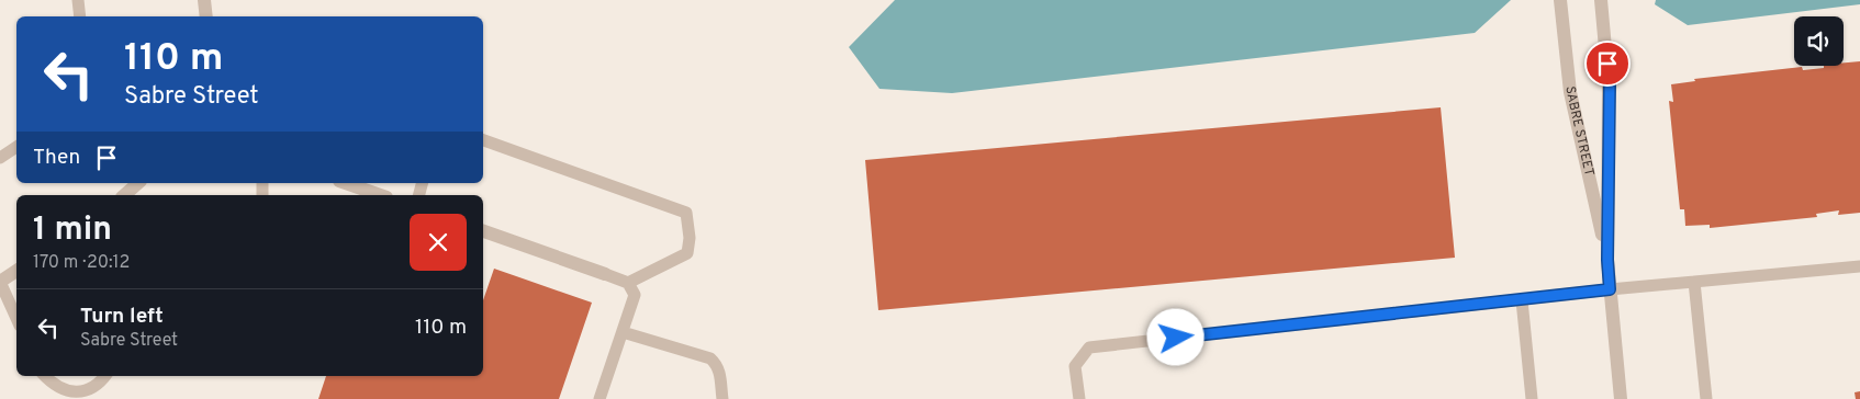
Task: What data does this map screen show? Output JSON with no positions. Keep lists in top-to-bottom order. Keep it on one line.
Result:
{"streets":{"street":["SABRE STREET"]},"page":{"turn":["110 m","Sabre Street"],"then":"Then","heading":["1 min","170 m · 20:12"],"list":[{"name":"Turn left","note":"Sabre Street","value":"110 m"}]}}
